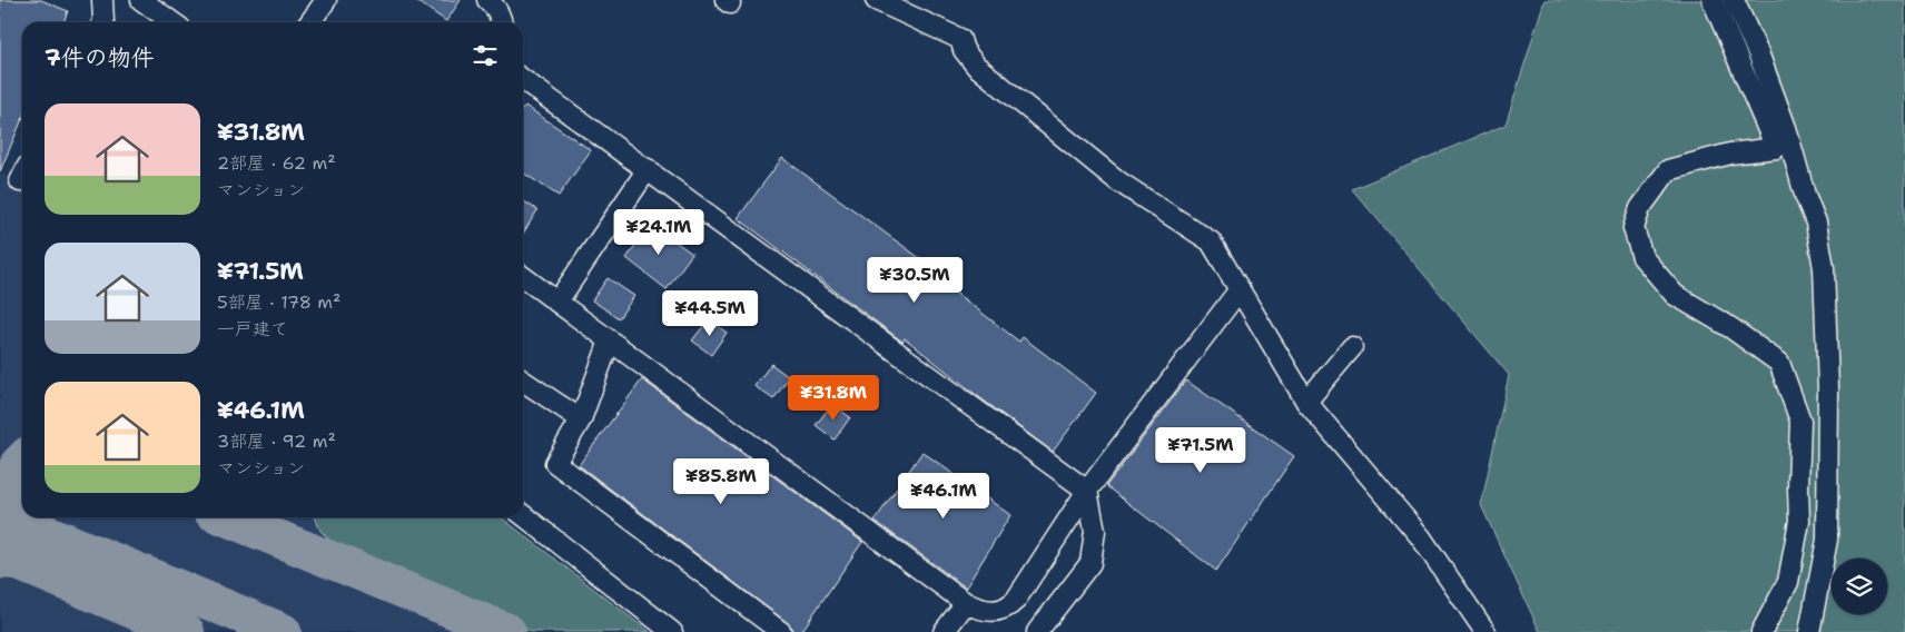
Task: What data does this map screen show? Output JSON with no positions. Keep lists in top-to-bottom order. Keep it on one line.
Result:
{"page":{"heading":"7件の物件","list":[{"name":"¥31.8M","note":"2部屋 · 62 m² · マンション"},{"name":"¥71.5M","note":"5部屋 · 178 m² · 一戸建て"},{"name":"¥46.1M","note":"3部屋 · 92 m² · マンション"}],"price":["¥24.1M","¥30.5M","¥44.5M","¥31.8M","¥71.5M","¥85.8M","¥46.1M"]}}
